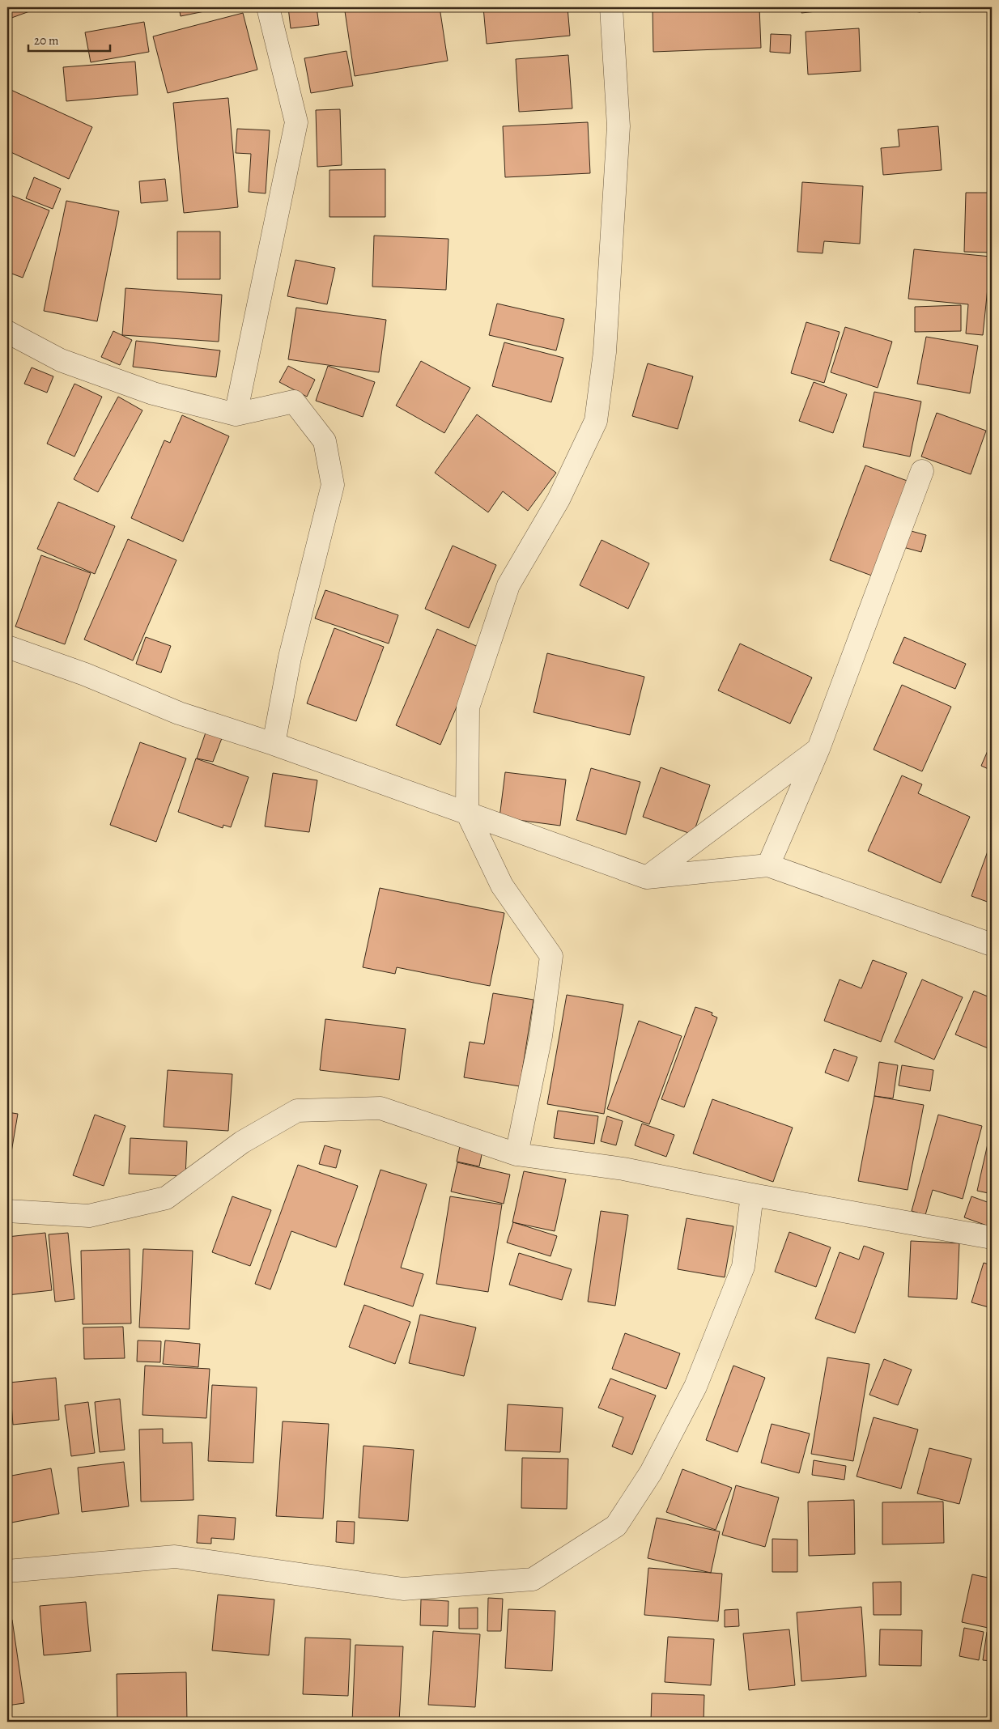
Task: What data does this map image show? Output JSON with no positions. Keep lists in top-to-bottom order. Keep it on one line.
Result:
{"scale_bar":"20 m"}
